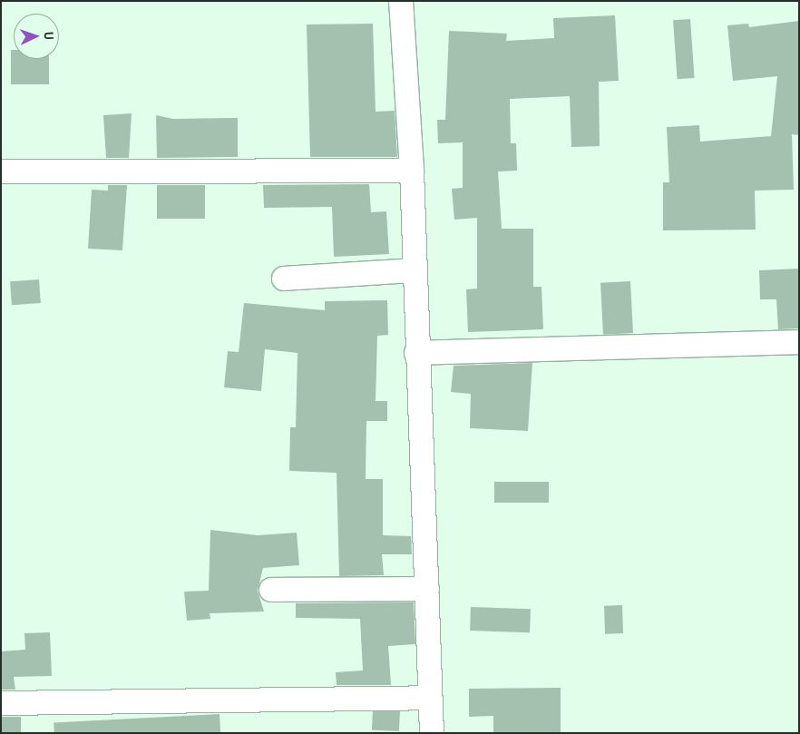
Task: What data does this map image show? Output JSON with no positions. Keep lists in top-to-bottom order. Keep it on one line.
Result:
{"north":"right"}
